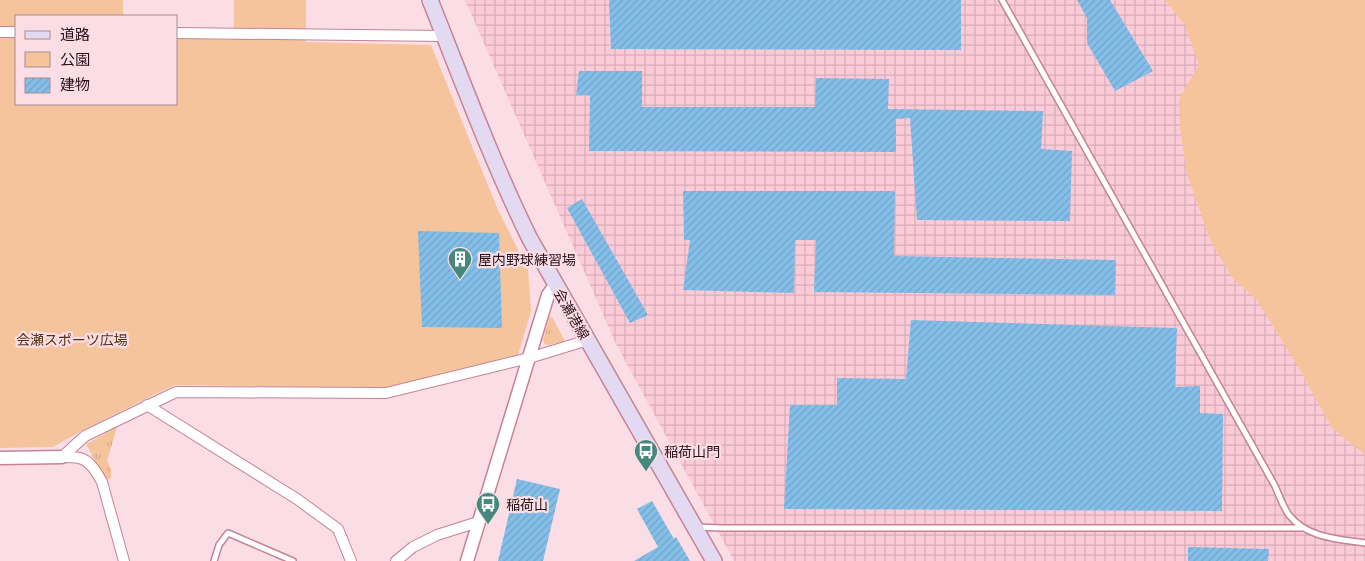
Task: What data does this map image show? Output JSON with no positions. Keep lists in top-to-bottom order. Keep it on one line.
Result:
{"streets":{"main road":["会瀬港線"]},"parks":["会瀬スポーツ広場"],"places":{"building":["屋内野球練習場"],"bus stop":["稲荷山門","稲荷山"]},"legend":["道路","公園","建物"]}
